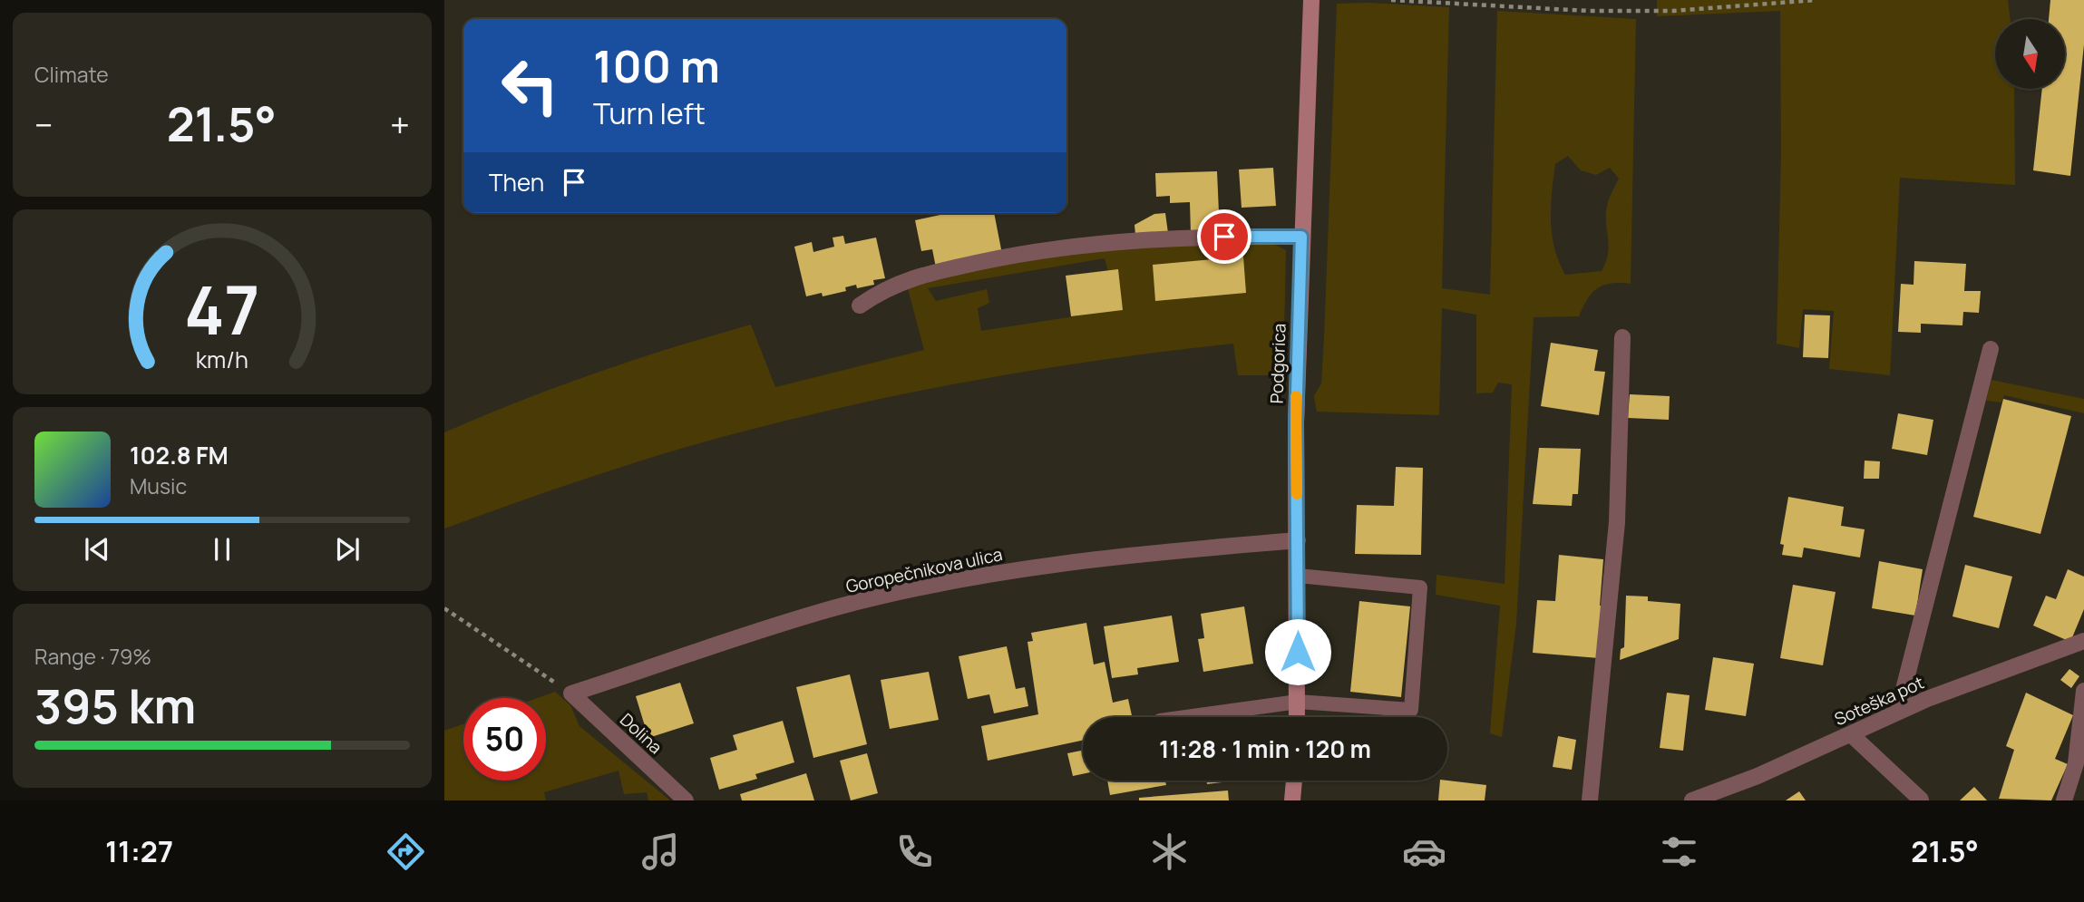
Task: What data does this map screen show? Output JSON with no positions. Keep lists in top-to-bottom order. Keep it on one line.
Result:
{"streets":{"main road":["Podgorica"],"street":["Goropečnikova ulica","Soteška pot","Dolina"]},"crossings":[["Podgorica","Goropečnikova ulica"],["Goropečnikova ulica","Dolina"]],"north":"bottom","page":{"tile":["Climate",["Range · 79%","395 km"]],"turn":["100 m","Turn left"],"heat":["−","21.5°","+"],"then":"Then","song":["102.8 FM","Music"],"limit":"50","trip":"11:28 · 1 min · 120 m","tabs":["11:27","21.5°"],"gauge":["47","km/h"]}}
